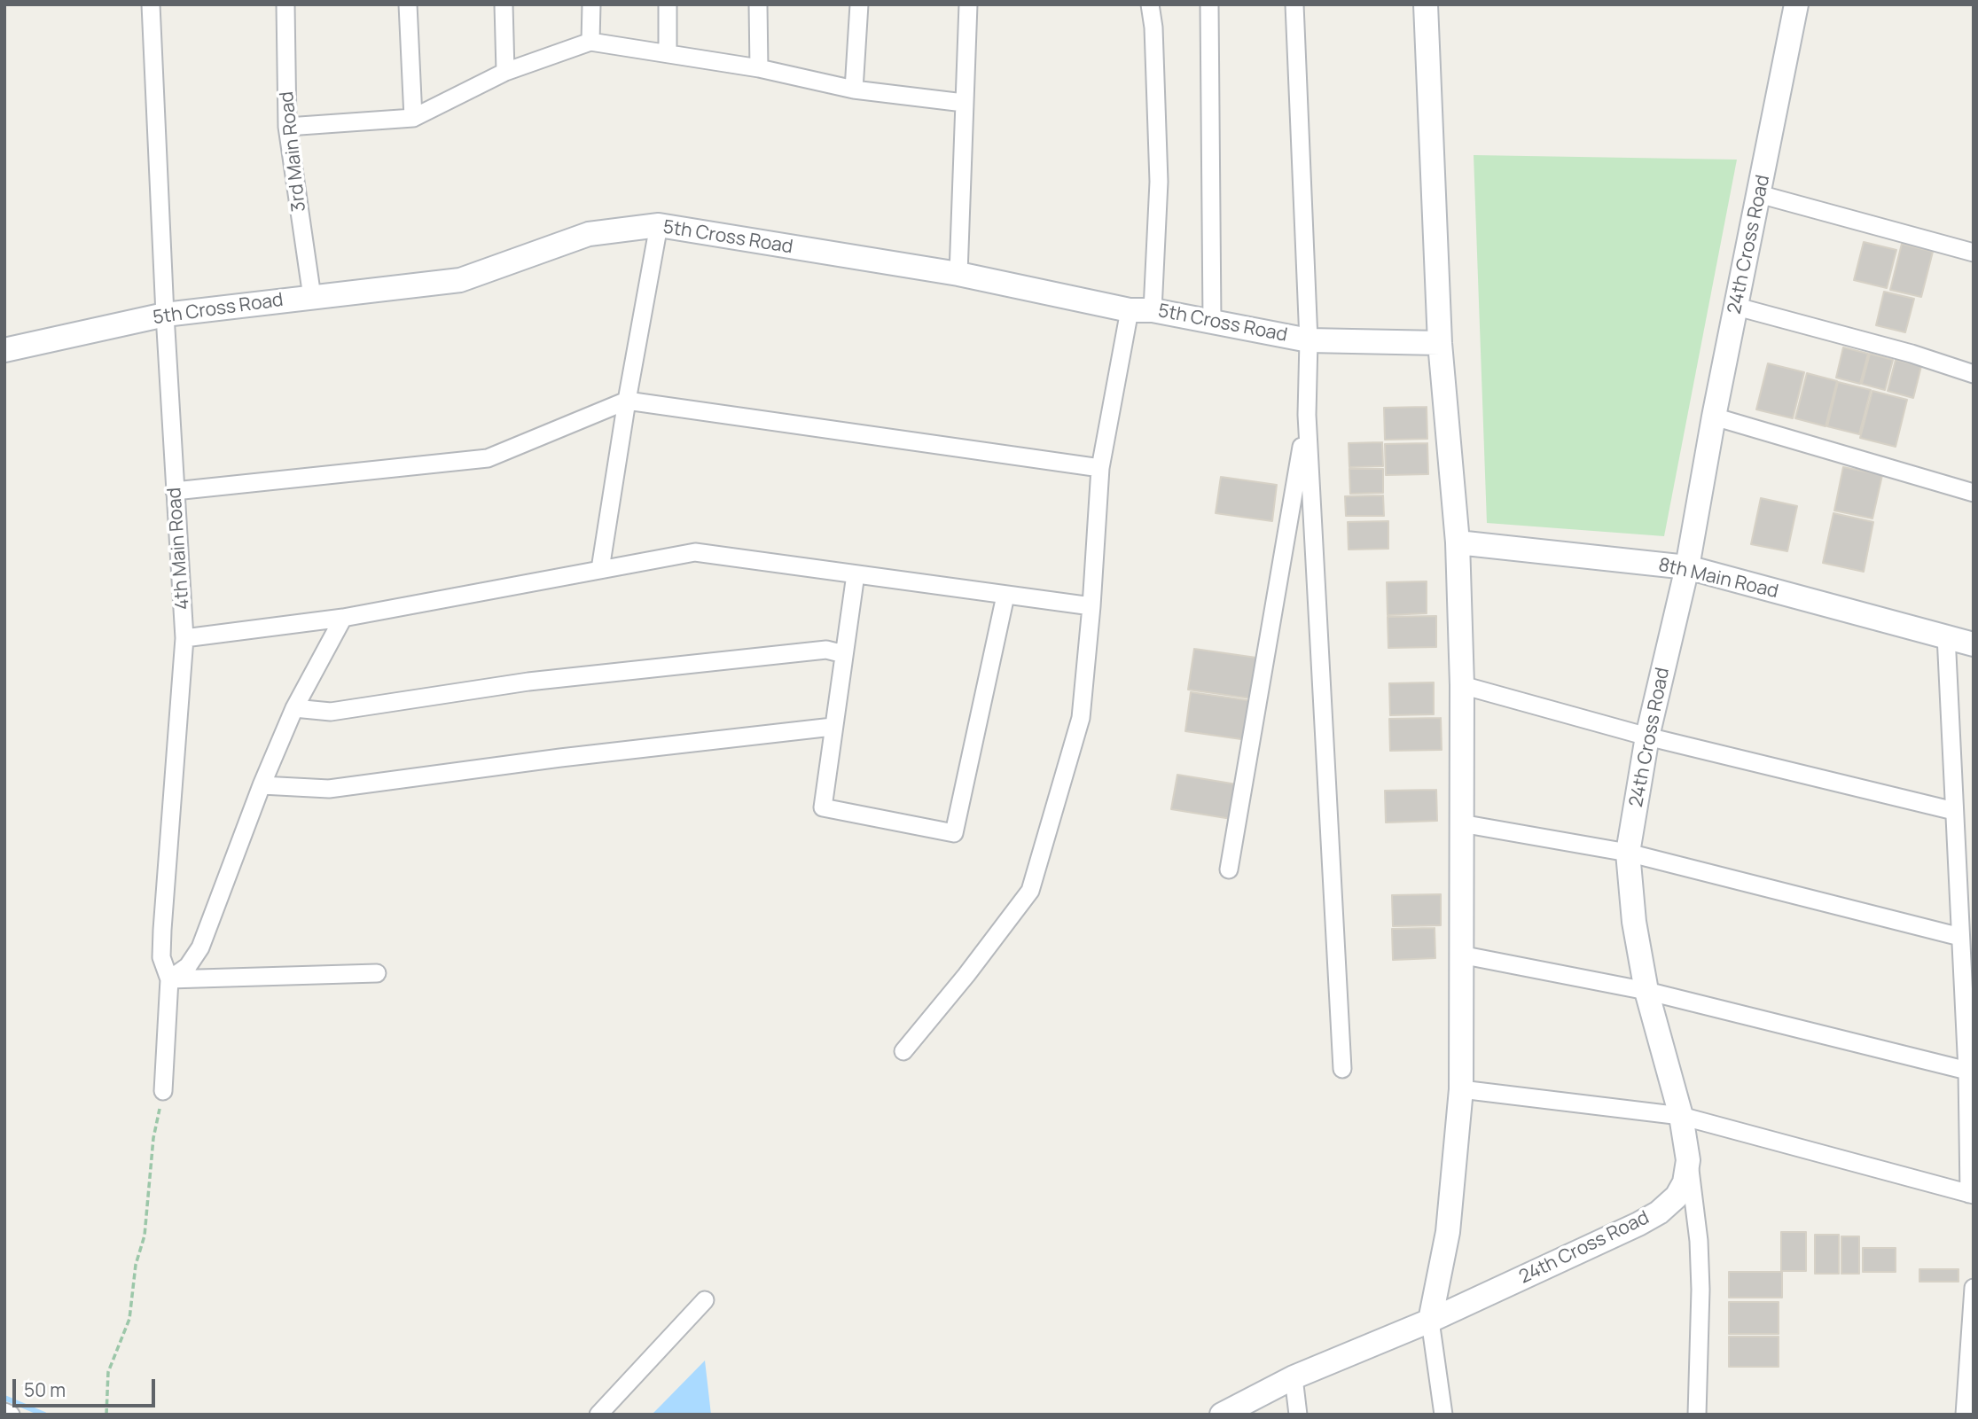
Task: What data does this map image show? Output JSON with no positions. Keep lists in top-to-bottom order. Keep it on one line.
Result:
{"streets":{"street":["3rd Main Road","5th Cross Road","24th Cross Road","4th Main Road","8th Main Road"]},"crossings":[["3rd Main Road","5th Cross Road"],["5th Cross Road","4th Main Road"],["24th Cross Road","8th Main Road"]],"scale_bar":"50 m"}
